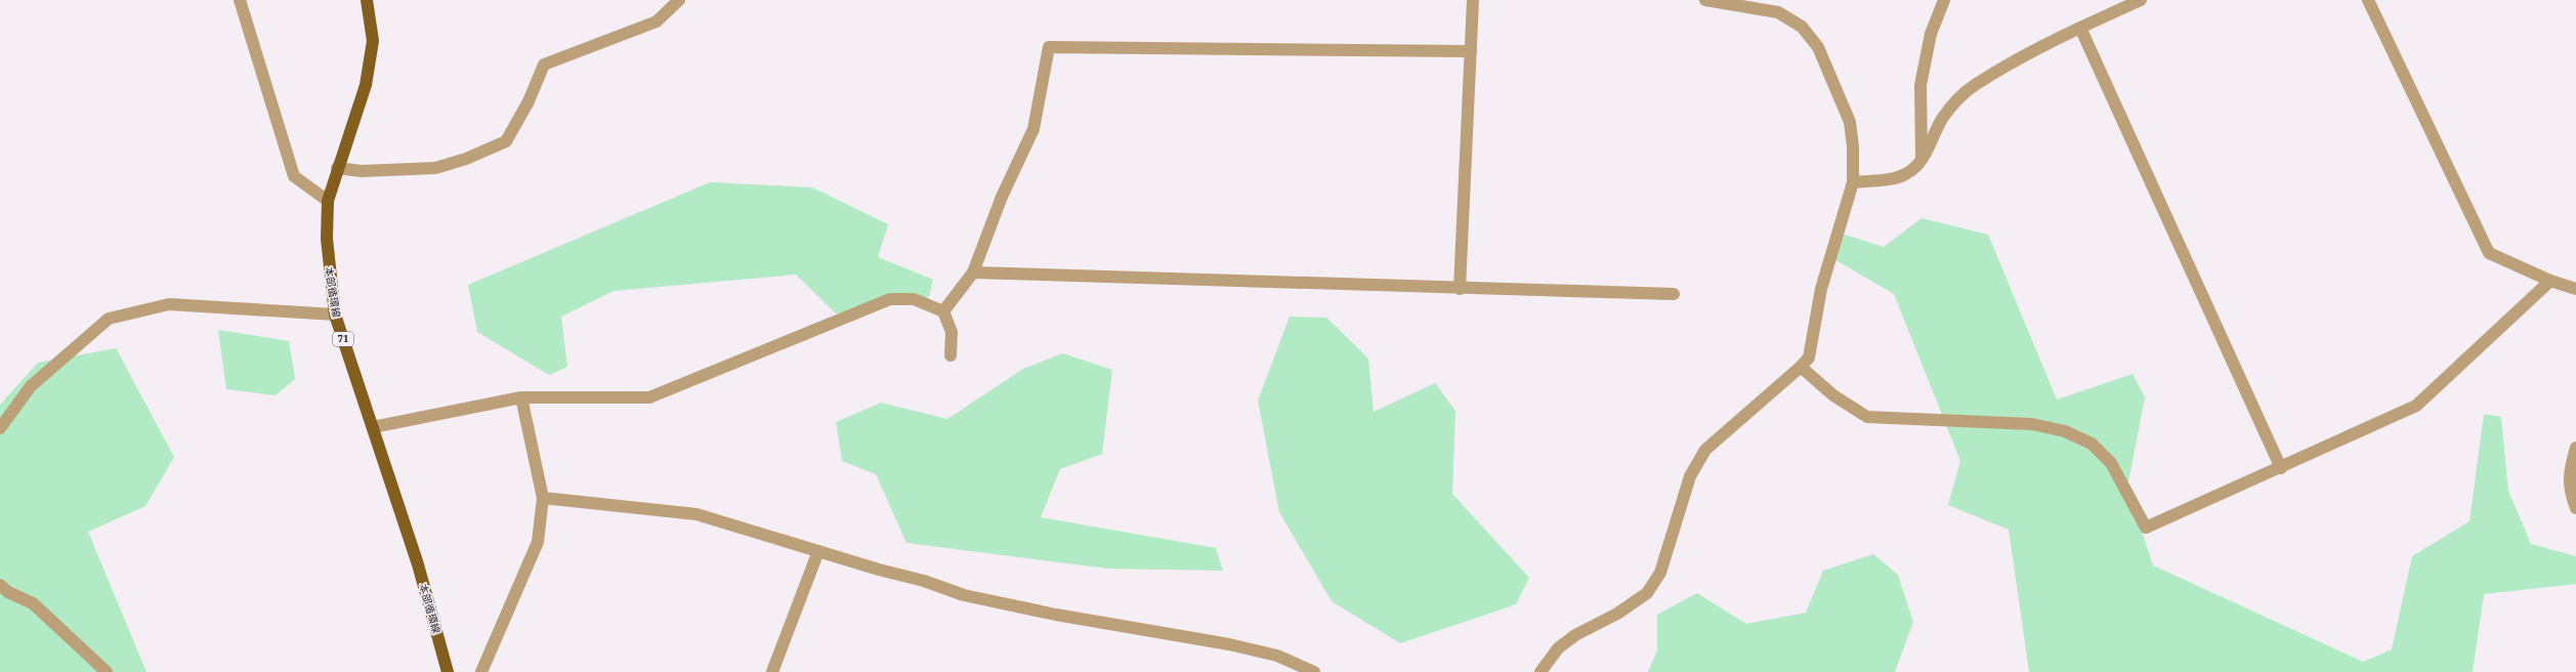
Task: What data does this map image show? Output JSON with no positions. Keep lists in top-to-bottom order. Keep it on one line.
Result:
{"streets":{"main road":["本部循環線","71"]}}
